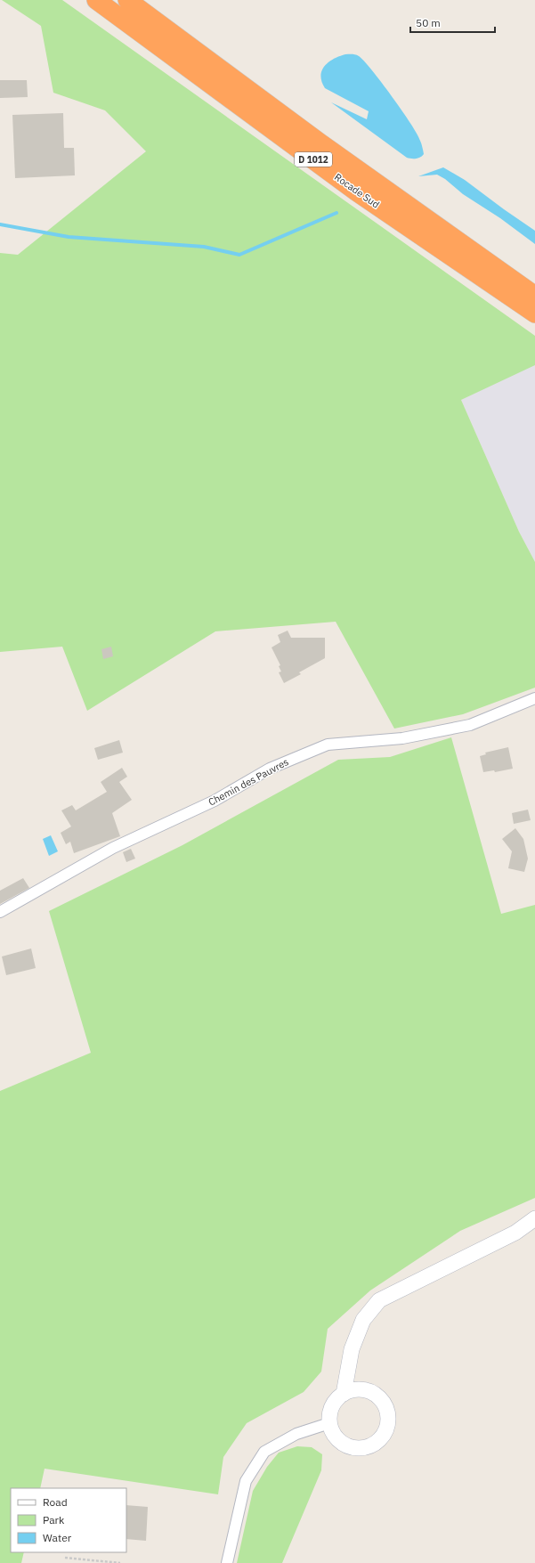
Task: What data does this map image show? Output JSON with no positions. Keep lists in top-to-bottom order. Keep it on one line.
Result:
{"streets":{"highway":["D 1012","Rocade Sud"],"street":["Chemin des Pauvres"]},"legend":["Road","Park","Water"],"scale_bar":"50 m"}
